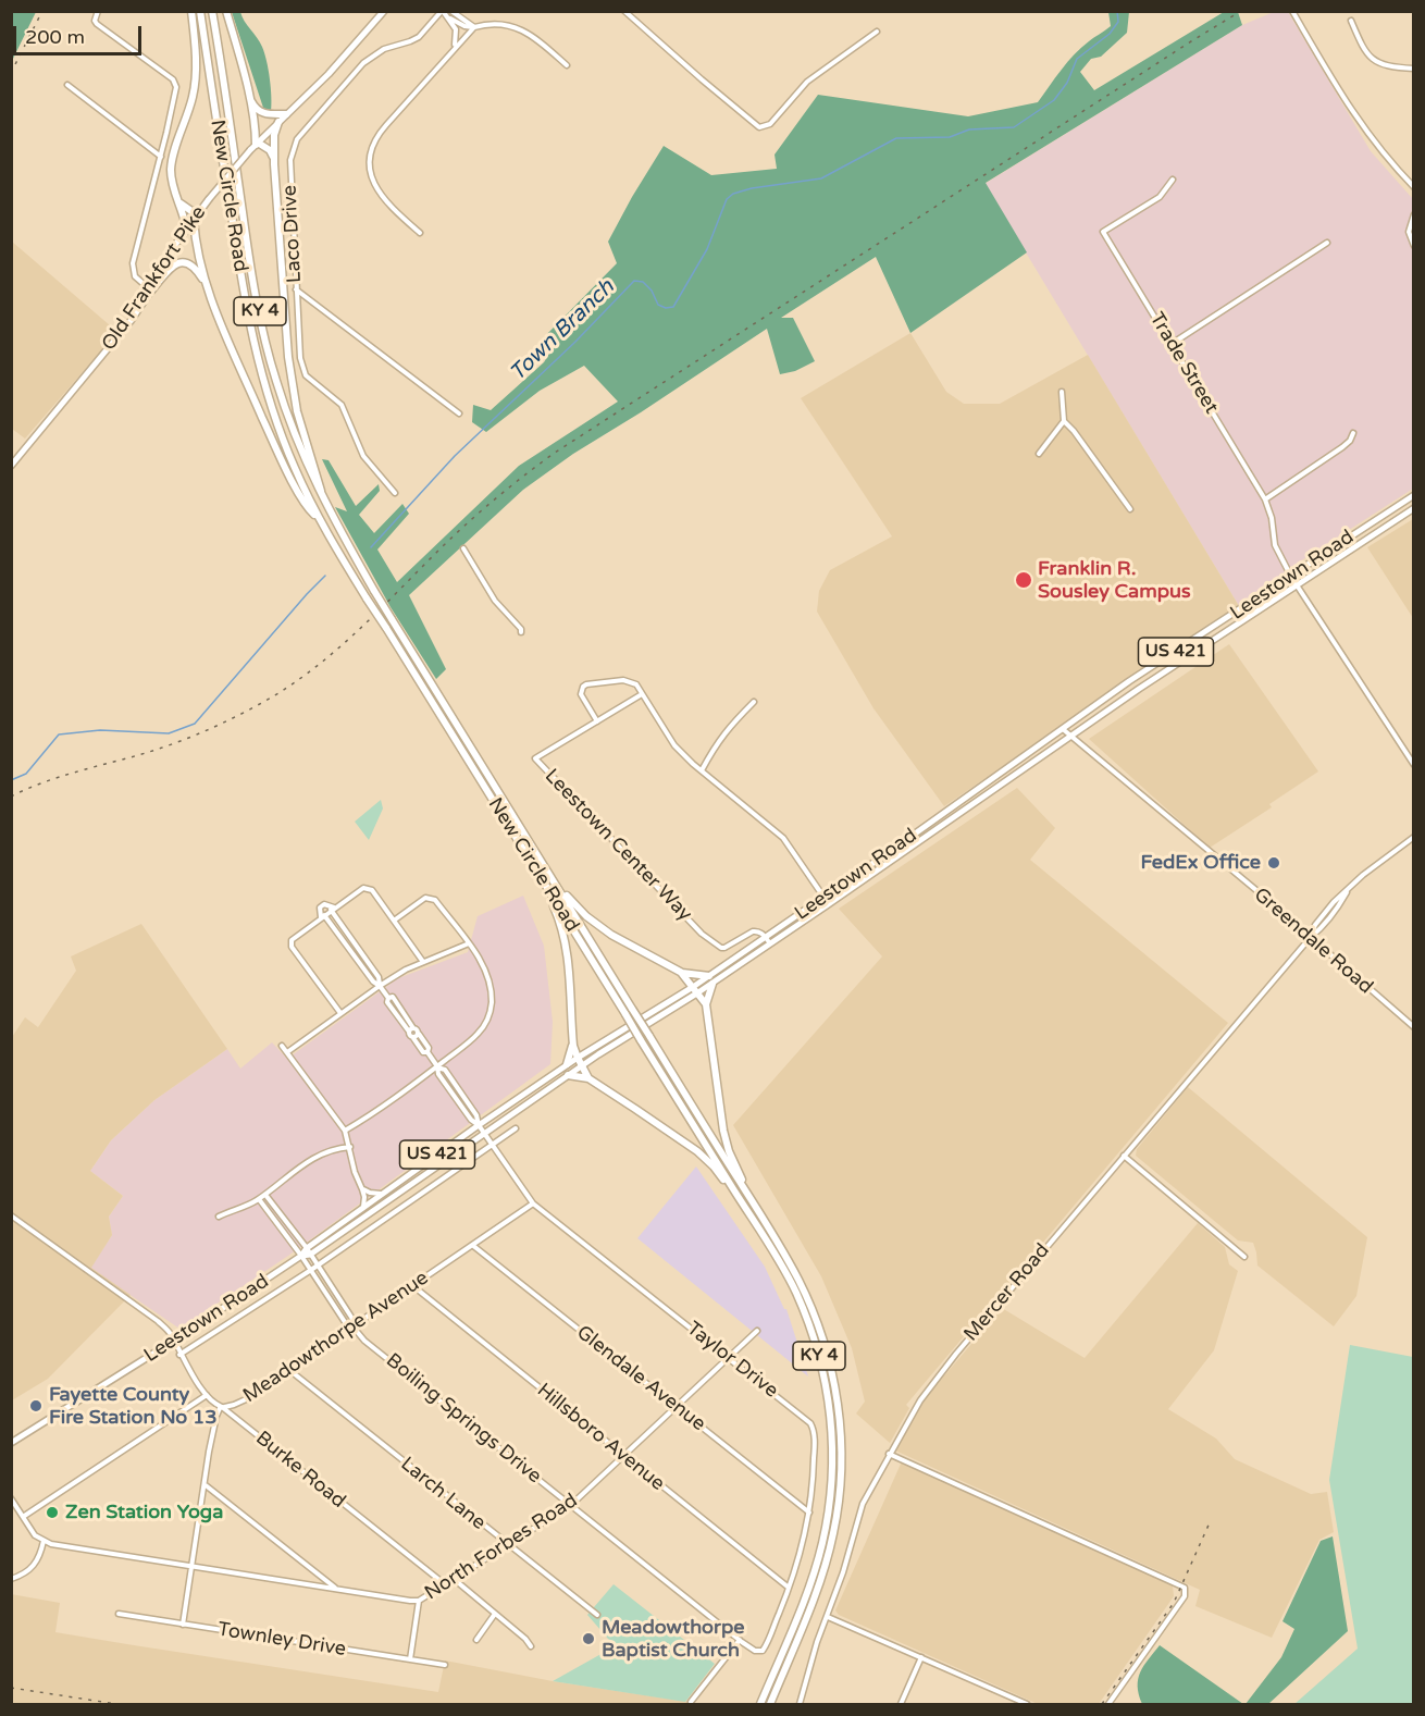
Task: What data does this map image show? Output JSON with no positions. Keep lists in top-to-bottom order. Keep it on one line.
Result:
{"streets":{"highway":["New Circle Road","KY 4"],"main road":["Old Frankfort Pike","Leestown Road","US 421"],"street":["Laco Drive","Trade Street","Leestown Center Way","Greendale Road","Mercer Road","Meadowthorpe Avenue","Taylor Drive","Glendale Avenue","Boiling Springs Drive","Hillsboro Avenue","Burke Road","Larch Lane","North Forbes Road","Townley Drive"]},"crossings":[["Trade Street","Leestown Road"],["Leestown Road","Leestown Center Way"],["Leestown Road","Greendale Road"],["Leestown Road","Taylor Drive"],["Leestown Road","Boiling Springs Drive"],["Leestown Road","Burke Road"],["Greendale Road","Mercer Road"],["Meadowthorpe Avenue","Taylor Drive"],["Meadowthorpe Avenue","Glendale Avenue"],["Meadowthorpe Avenue","Boiling Springs Drive"],["Meadowthorpe Avenue","Hillsboro Avenue"],["Meadowthorpe Avenue","Burke Road"],["Meadowthorpe Avenue","Larch Lane"],["Meadowthorpe Avenue","North Forbes Road"],["Meadowthorpe Avenue","Townley Drive"],["Taylor Drive","Glendale Avenue"],["Taylor Drive","Boiling Springs Drive"],["Taylor Drive","Hillsboro Avenue"],["Taylor Drive","North Forbes Road"],["Glendale Avenue","North Forbes Road"],["Boiling Springs Drive","North Forbes Road"],["Hillsboro Avenue","North Forbes Road"],["Burke Road","North Forbes Road"],["Larch Lane","North Forbes Road"]],"water":["Town Branch"],"places":["Franklin R. Sousley Campus","FedEx Office","Fayette County Fire Station No 13","Zen Station Yoga","Meadowthorpe Baptist Church"],"scale_bar":"200 m"}
